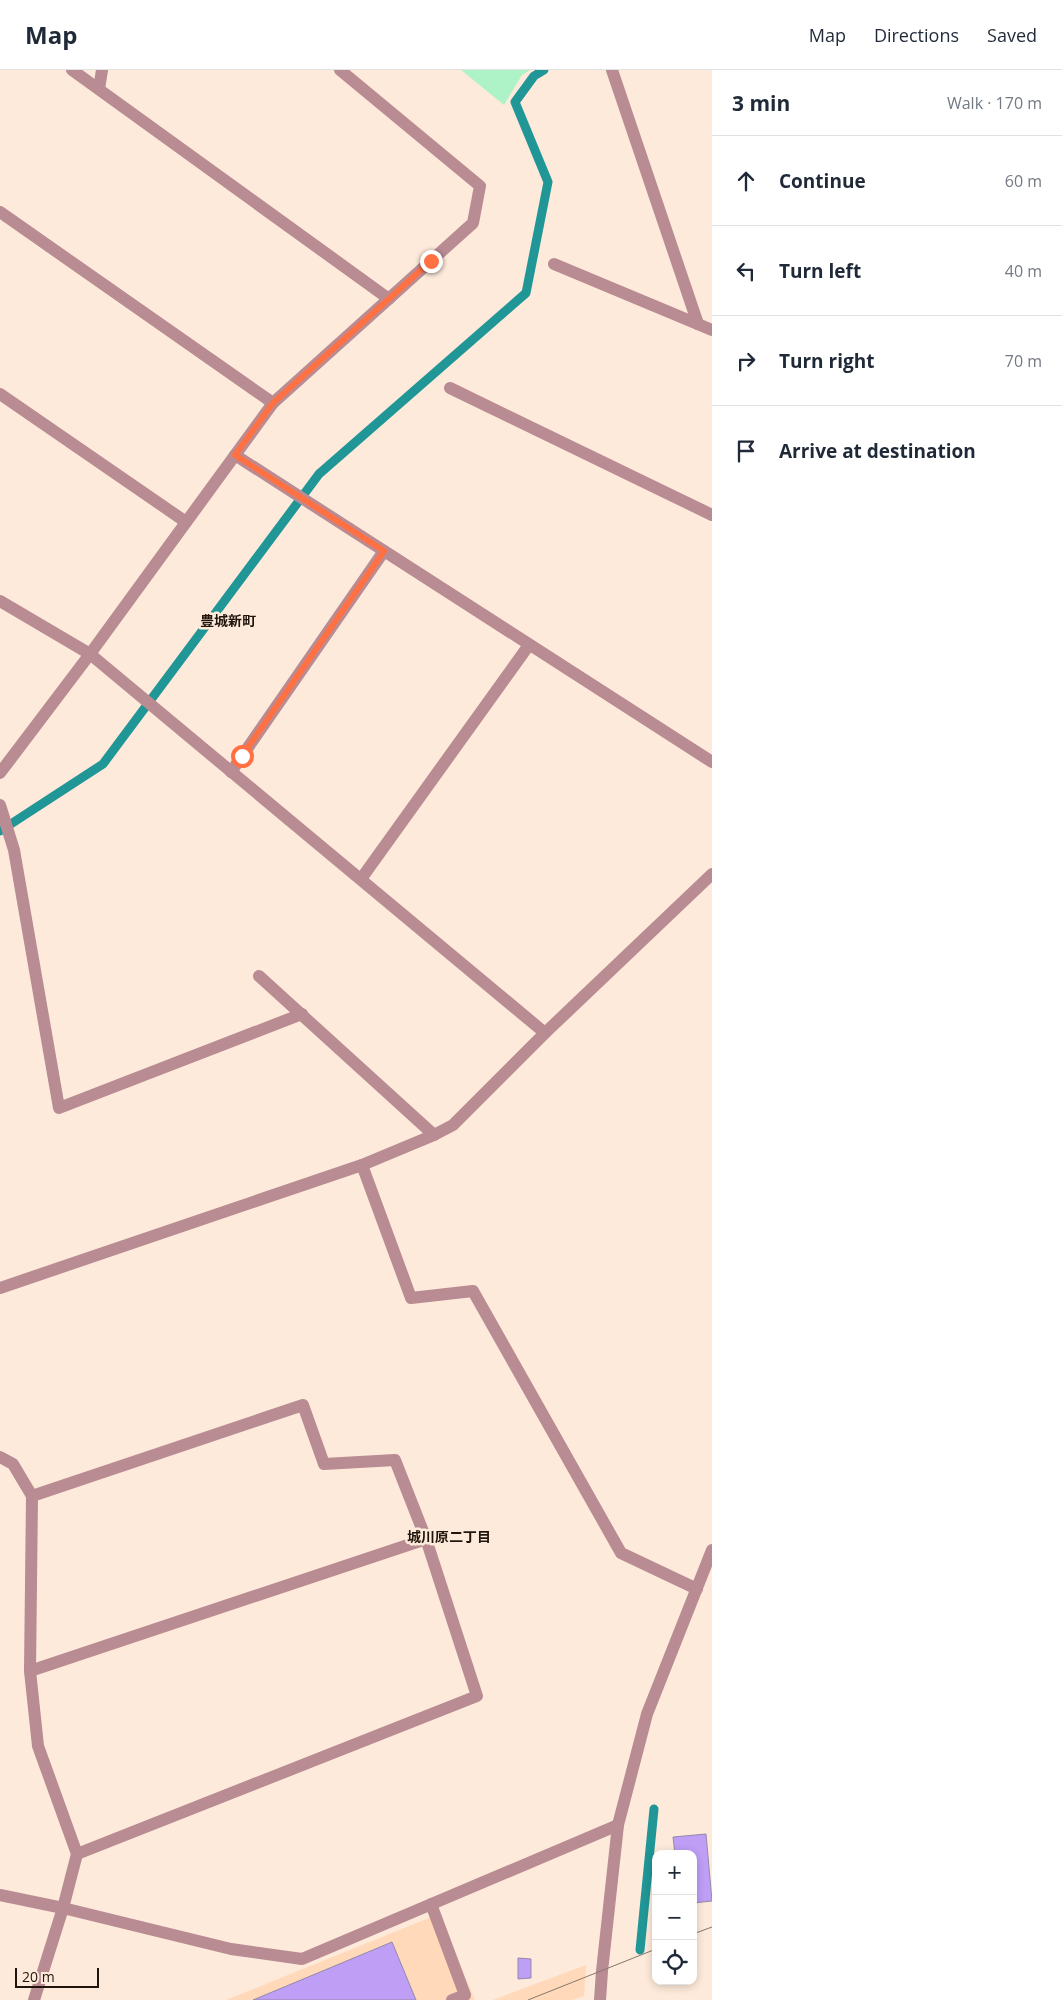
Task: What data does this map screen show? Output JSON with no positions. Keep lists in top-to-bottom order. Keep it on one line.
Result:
{"districts":["豊城新町","城川原二丁目"],"scale_bar":"20 m","page":{"header":"Map","nav":["Map","Directions","Saved"],"heading":["3 min","Walk · 170 m"],"list":[["Continue","60 m"],["Turn left","40 m"],["Turn right","70 m"],"Arrive at destination"],"map_buttons":["+","−"],"scale":"20 m"}}
